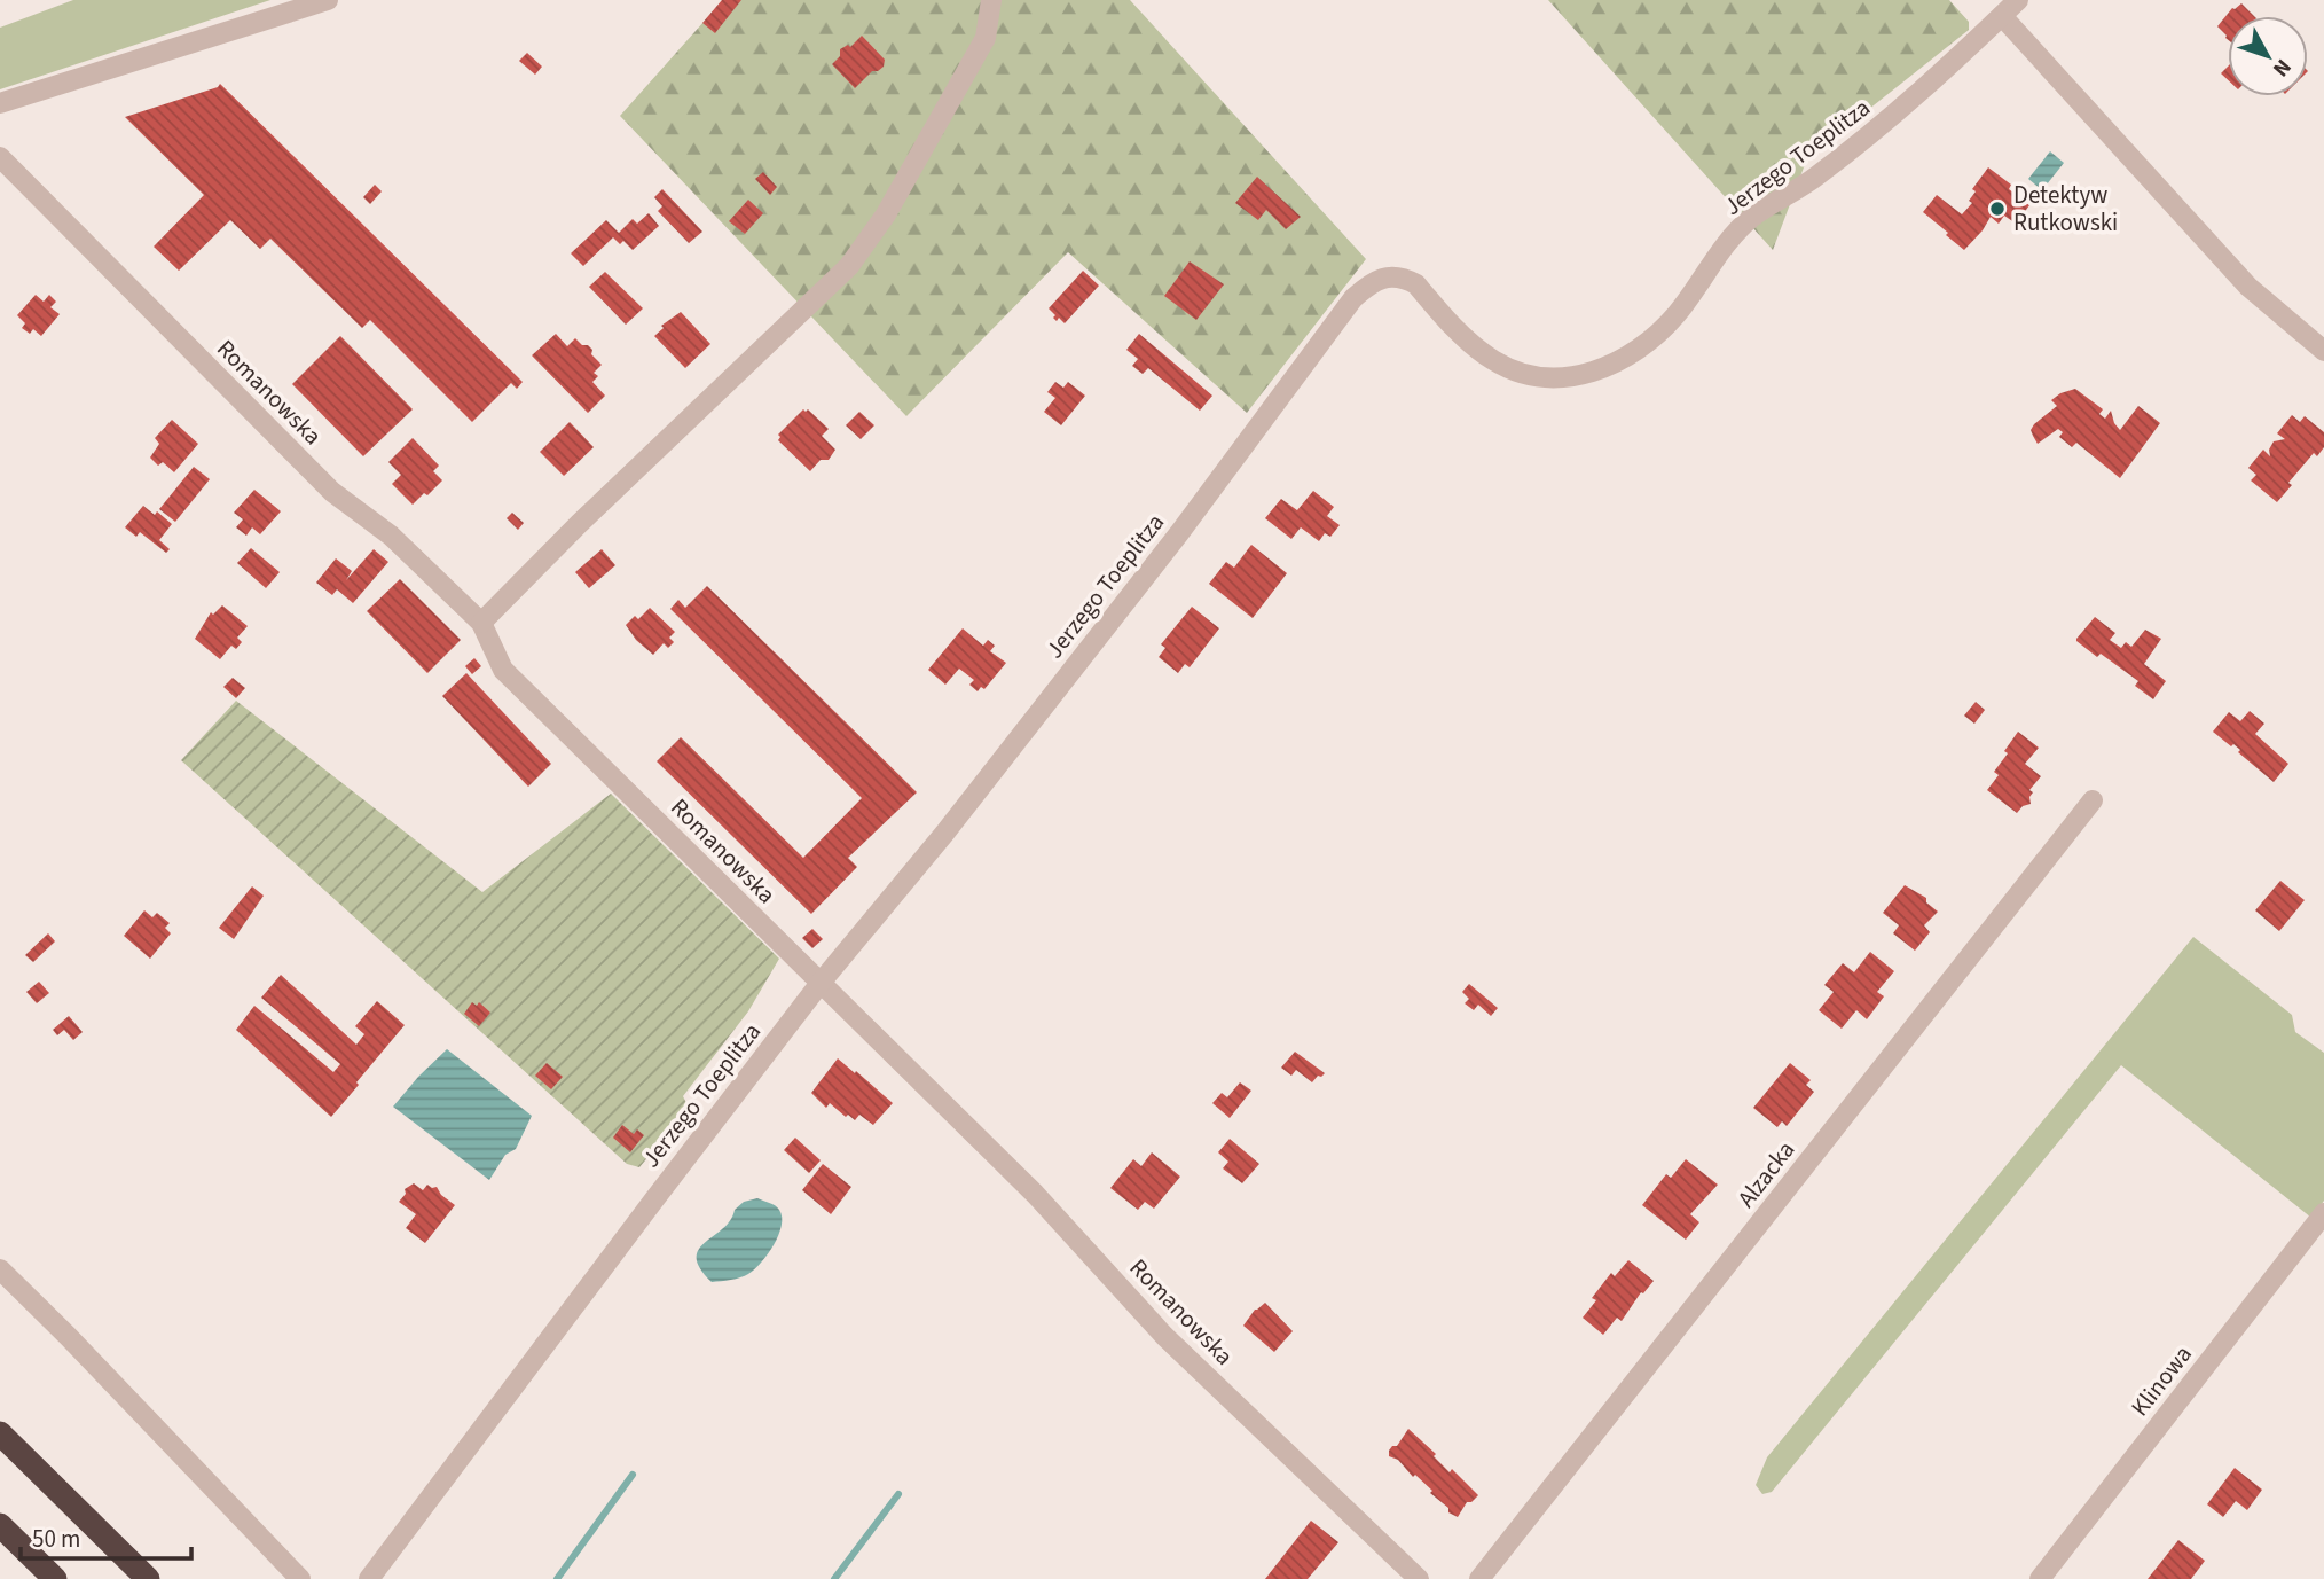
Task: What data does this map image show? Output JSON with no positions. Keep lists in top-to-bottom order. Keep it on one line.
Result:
{"streets":{"street":["Jerzego Toeplitza","Romanowska","Alzacka","Klinowa"]},"crossings":[["Jerzego Toeplitza","Romanowska"]],"places":["Detektyw Rutkowski"],"scale_bar":"50 m","north":"bottom right"}
